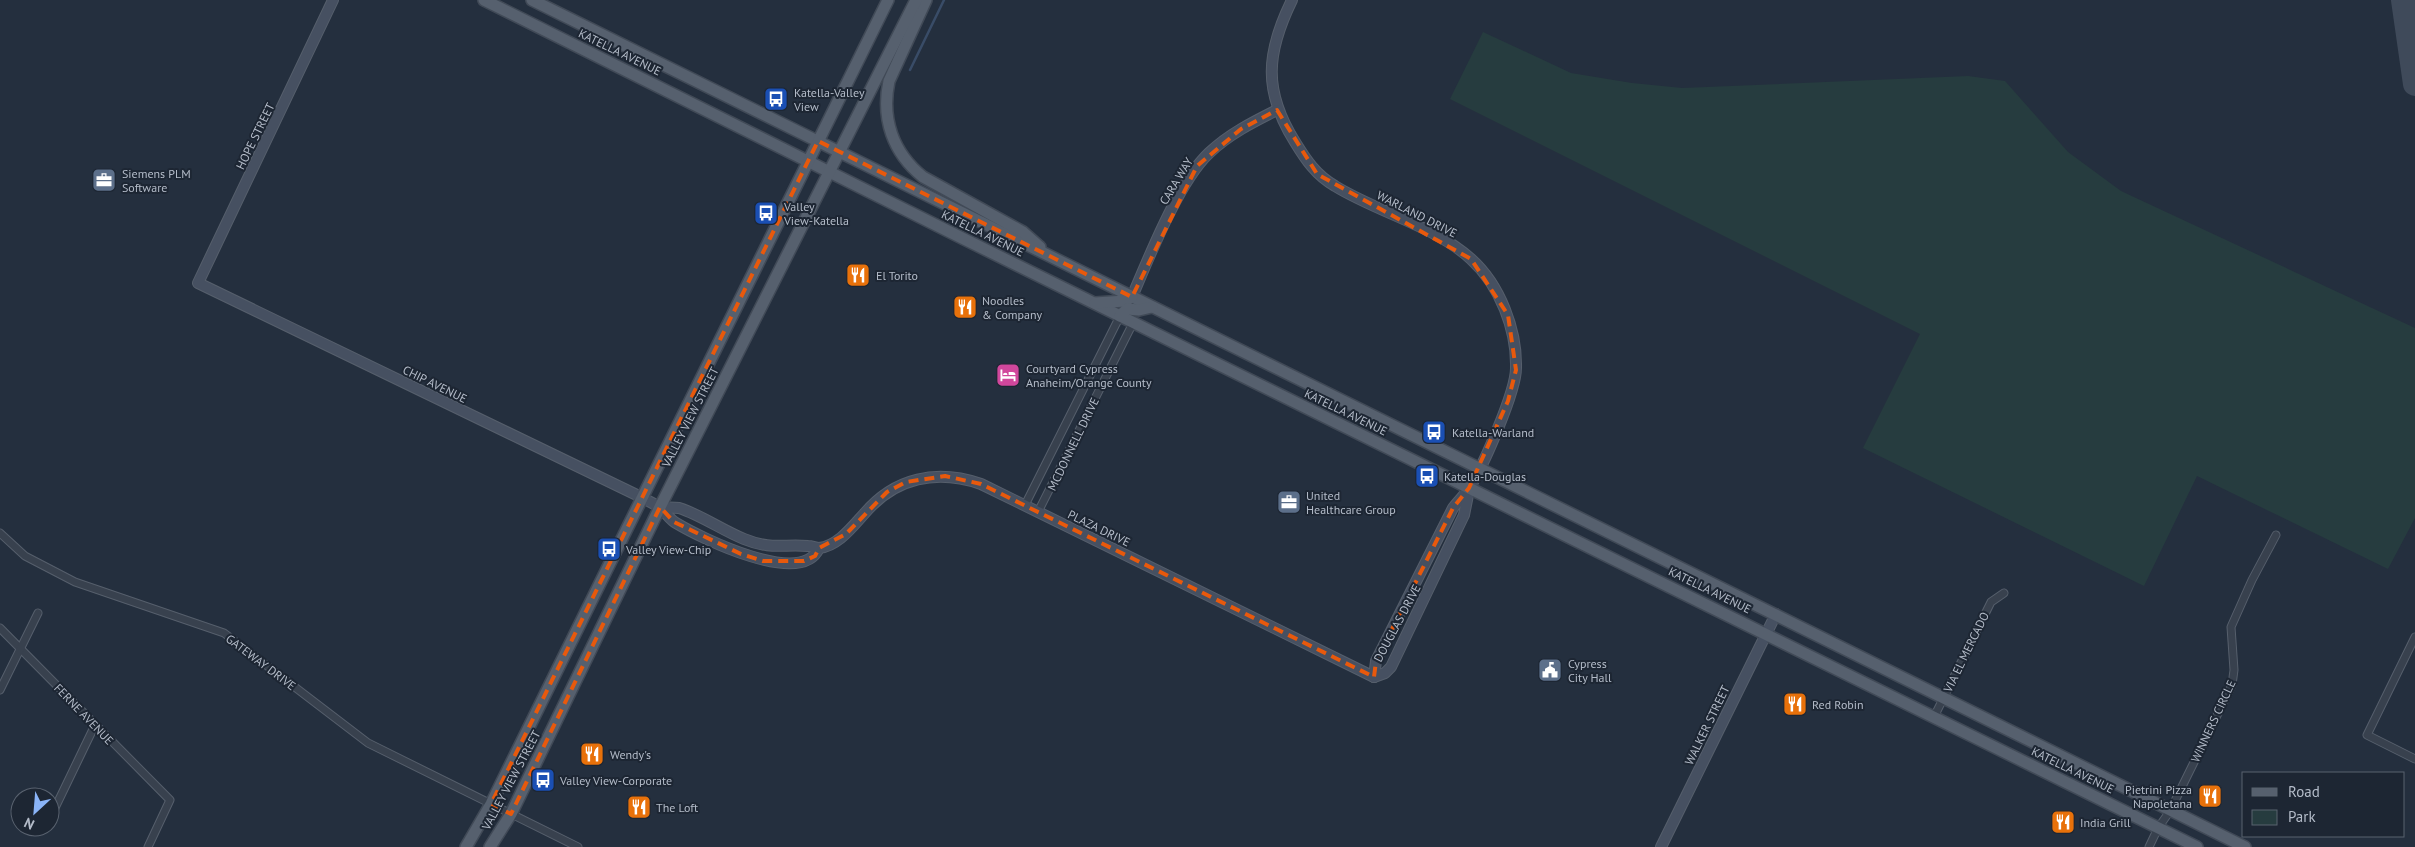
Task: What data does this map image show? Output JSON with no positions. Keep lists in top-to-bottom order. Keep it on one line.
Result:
{"streets":{"main road":["KATELLA AVENUE","VALLEY VIEW STREET"],"street":["HOPE STREET","CARA WAY","WARLAND DRIVE","CHIP AVENUE","MCDONNELL DRIVE","PLAZA DRIVE","DOUGLAS DRIVE","VIA EL MERCADO","GATEWAY DRIVE","FERNE AVENUE","WINNERS CIRCLE","WALKER STREET"]},"crossings":[["KATELLA AVENUE","CARA WAY"],["KATELLA AVENUE","WARLAND DRIVE"],["KATELLA AVENUE","VALLEY VIEW STREET"],["KATELLA AVENUE","MCDONNELL DRIVE"],["KATELLA AVENUE","DOUGLAS DRIVE"],["KATELLA AVENUE","VIA EL MERCADO"],["KATELLA AVENUE","WINNERS CIRCLE"],["KATELLA AVENUE","WALKER STREET"],["HOPE STREET","CHIP AVENUE"],["CARA WAY","WARLAND DRIVE"],["WARLAND DRIVE","DOUGLAS DRIVE"],["CHIP AVENUE","VALLEY VIEW STREET"],["CHIP AVENUE","PLAZA DRIVE"],["VALLEY VIEW STREET","PLAZA DRIVE"],["VALLEY VIEW STREET","GATEWAY DRIVE"],["MCDONNELL DRIVE","PLAZA DRIVE"],["PLAZA DRIVE","DOUGLAS DRIVE"]],"places":{"bus stop":["Katella-Valley View","Valley View-Katella","Katella-Warland","Katella-Douglas","Valley View-Chip","Valley View-Corporate"],"office":["Siemens PLM Software","United Healthcare Group"],"restaurant":["El Torito","Noodles & Company","Red Robin","Wendy's","Pietrini Pizza Napoletana","The Loft","India Grill"],"hotel":["Courtyard Cypress Anaheim/Orange County"],"public building":["Cypress City Hall"]},"legend":["Road","Park"],"north":"bottom left"}
